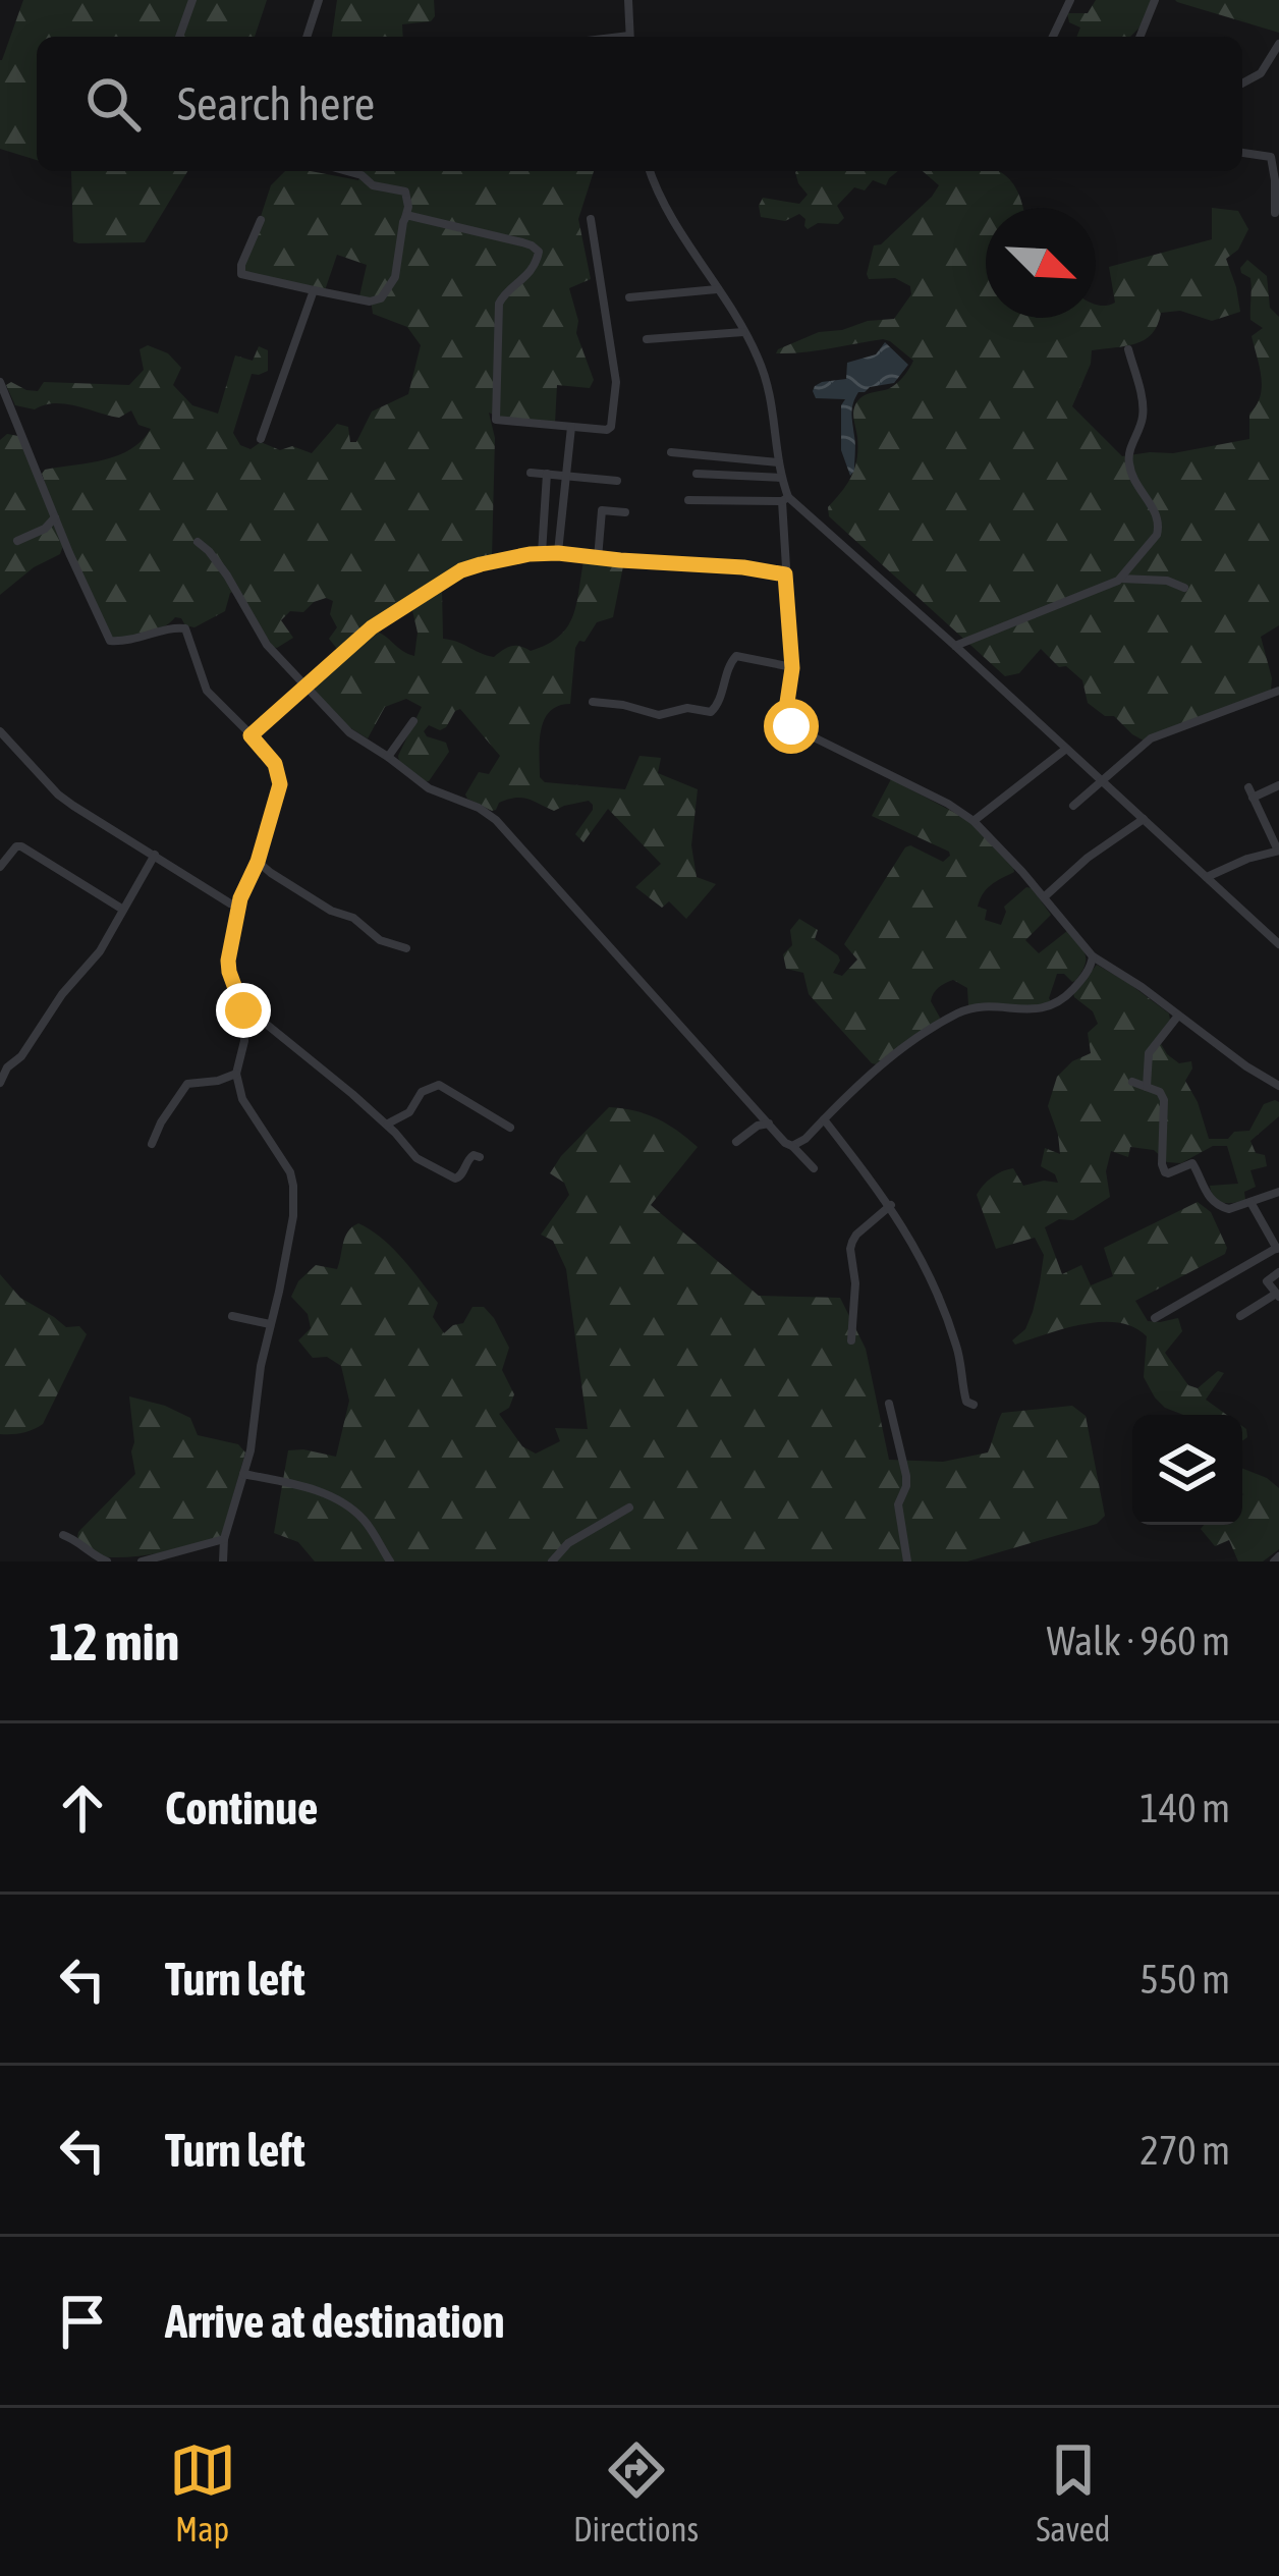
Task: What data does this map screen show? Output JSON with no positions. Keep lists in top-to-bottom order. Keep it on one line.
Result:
{"north":"bottom right","page":{"search":"Search here","heading":["12 min","Walk · 960 m"],"list":[["Continue","140 m"],["Turn left","550 m"],["Turn left","270 m"],"Arrive at destination"],"nav":["Map","Directions","Saved"]}}
